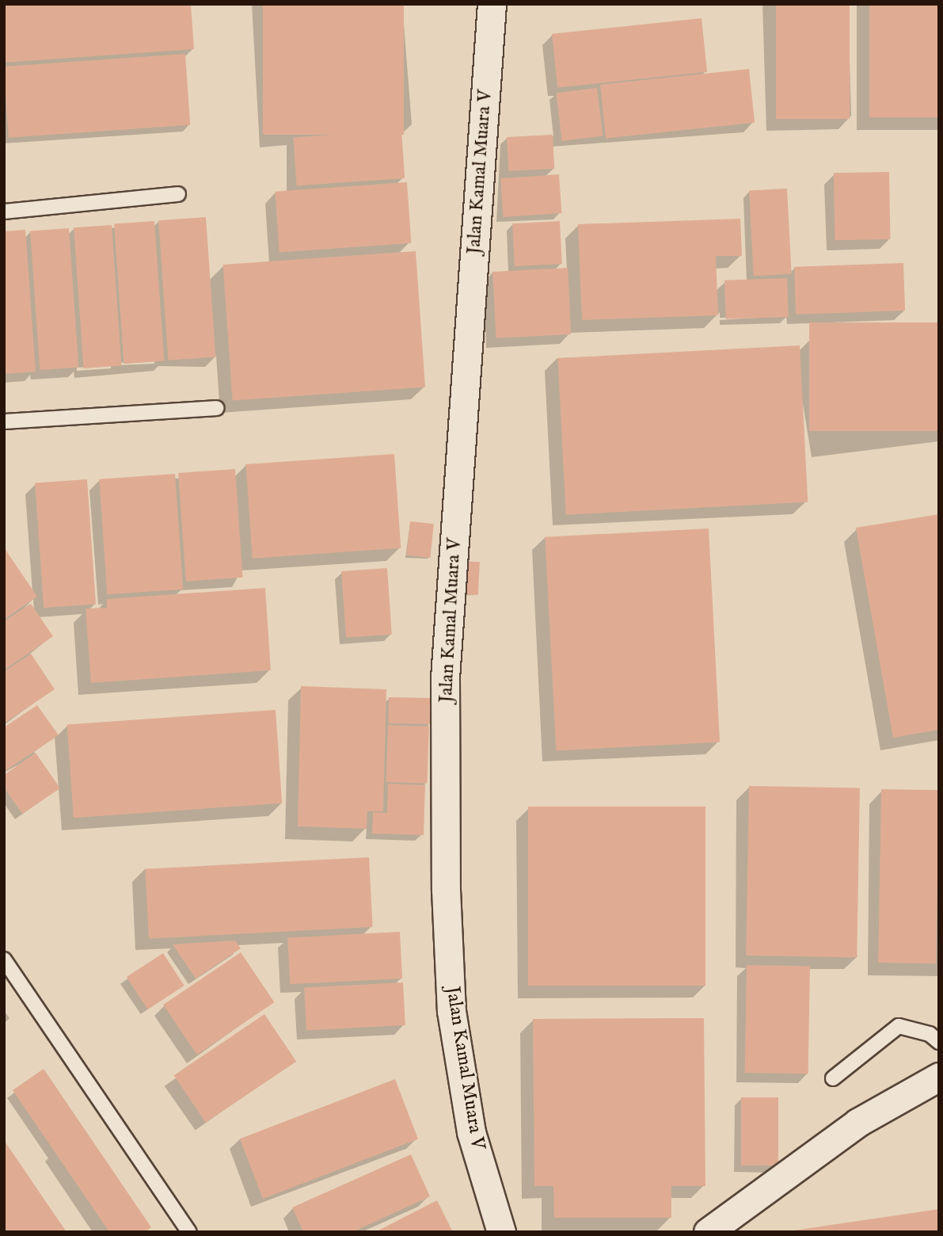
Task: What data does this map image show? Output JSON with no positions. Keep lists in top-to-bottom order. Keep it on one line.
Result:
{"streets":{"street":["Jalan Kamal Muara V"]}}
